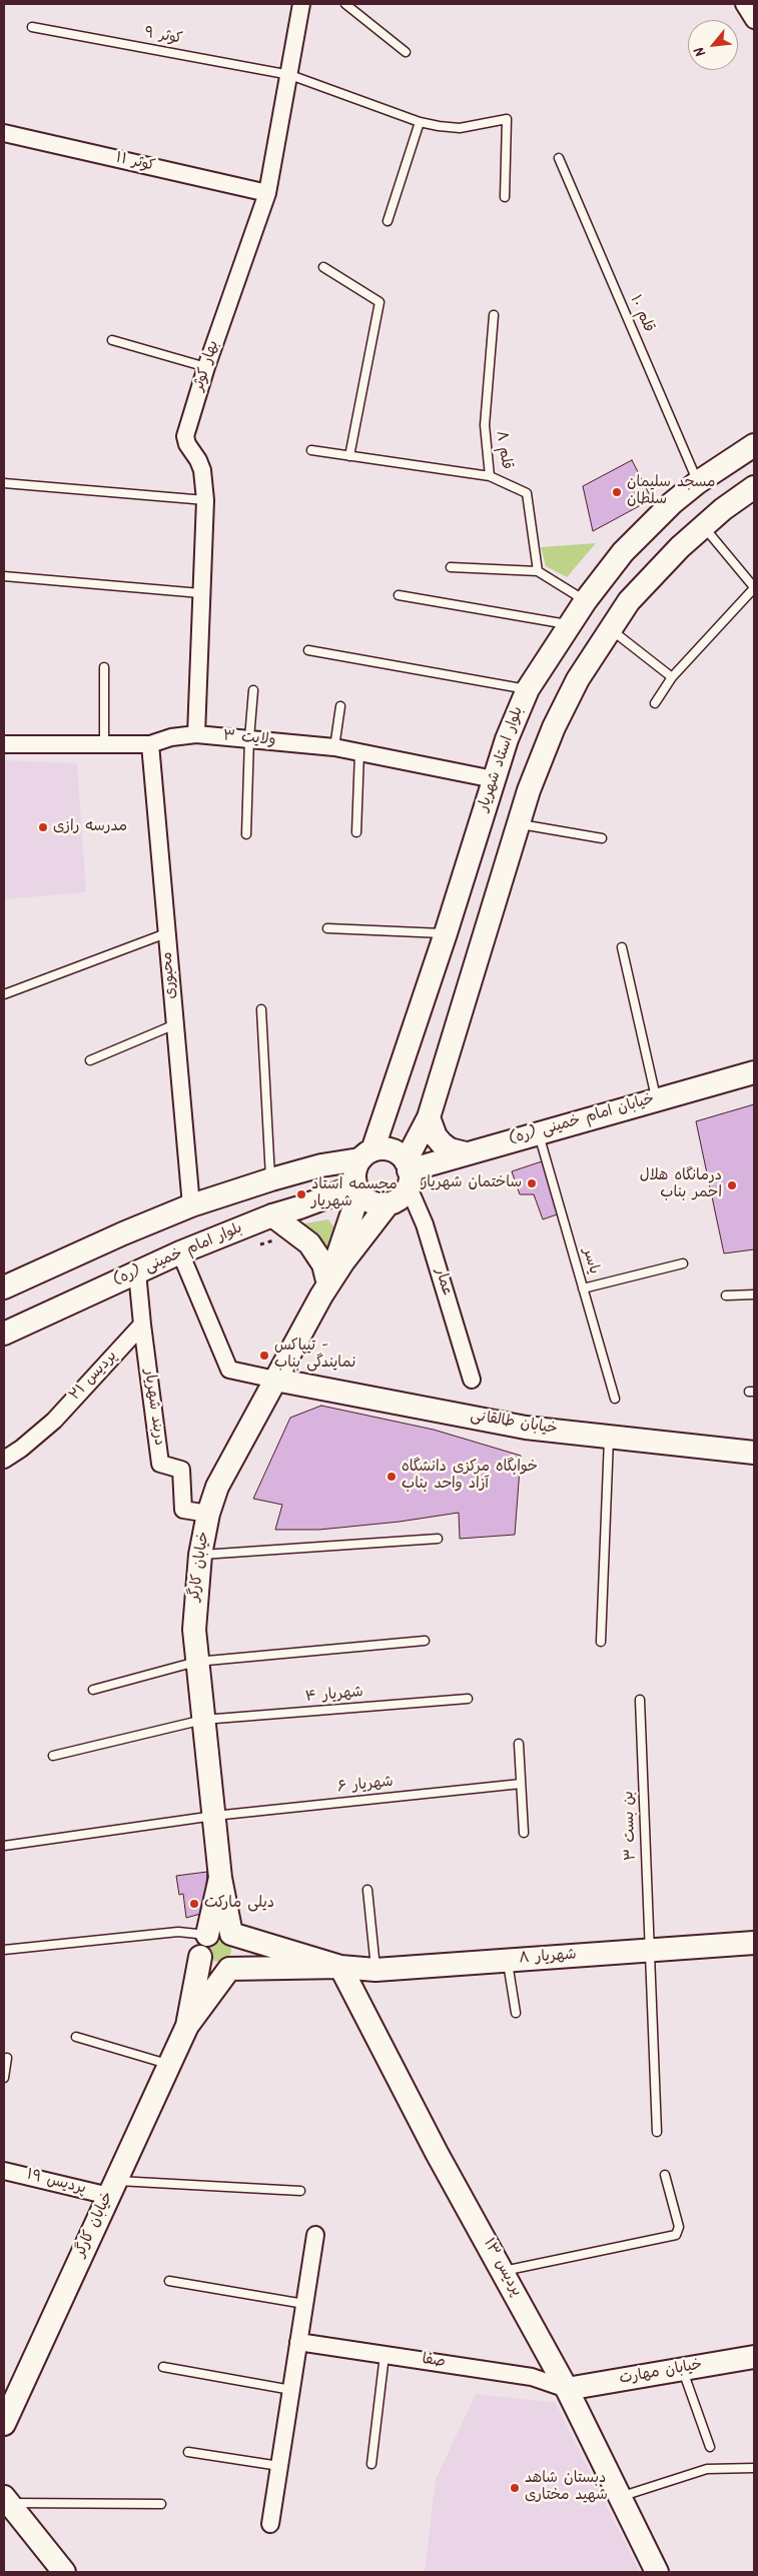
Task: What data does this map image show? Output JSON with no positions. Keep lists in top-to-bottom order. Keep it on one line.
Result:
{"streets":{"main road":["بلوار استاد شهریار","خیابان امام خمینی (ره)","بلوار امام خمینی (ره)","خیابان طالقانی","خیابان کارگر","شهریار ۸","پردیس ۱۳","خیابان مهارت"],"street":["کوثر ۱۱","بهار کوثر","ولایت ۳","محبوری","عمار","پردیس ۲۱","دربند شهریار","پردیس ۱۹","صفا"],"lane":["کوثر ۹","قلم ۱۰","قلم ۸","یاسر","شهریار ۴","شهریار ۶","بن بست ۳"]},"crossings":[["کوثر ۹","بهار کوثر"],["کوثر ۱۱","بهار کوثر"],["قلم ۱۰","بلوار استاد شهریار"],["بهار کوثر","ولایت ۳"],["ولایت ۳","بلوار استاد شهریار"],["ولایت ۳","محبوری"],["بلوار استاد شهریار","خیابان امام خمینی (ره)"],["بلوار استاد شهریار","بلوار امام خمینی (ره)"],["بلوار استاد شهریار","عمار"],["خیابان امام خمینی (ره)","بلوار امام خمینی (ره)"],["خیابان امام خمینی (ره)","یاسر"],["خیابان امام خمینی (ره)","عمار"],["بلوار امام خمینی (ره)","عمار"],["پردیس ۲۱","دربند شهریار"],["دربند شهریار","خیابان کارگر"],["خیابان طالقانی","خیابان کارگر"],["خیابان کارگر","شهریار ۴"],["خیابان کارگر","شهریار ۶"],["خیابان کارگر","شهریار ۸"],["خیابان کارگر","پردیس ۱۹"],["بن بست ۳","شهریار ۸"],["شهریار ۸","پردیس ۱۳"],["پردیس ۱۳","صفا"],["پردیس ۱۳","خیابان مهارت"],["صفا","خیابان مهارت"]],"places":["مسجد سلیمان سلطان","مدرسه رازی","ساختمان شهریار","درمانگاه هلال احمر بناب","مجسمه استاد شهریار","تیپاکس - نمایندگی بناب","خوابگاه مرکزی دانشگاه آزاد واحد بناب","دیلی مارکت","دبستان شاهد شهید مختاری"],"north":"bottom left"}
